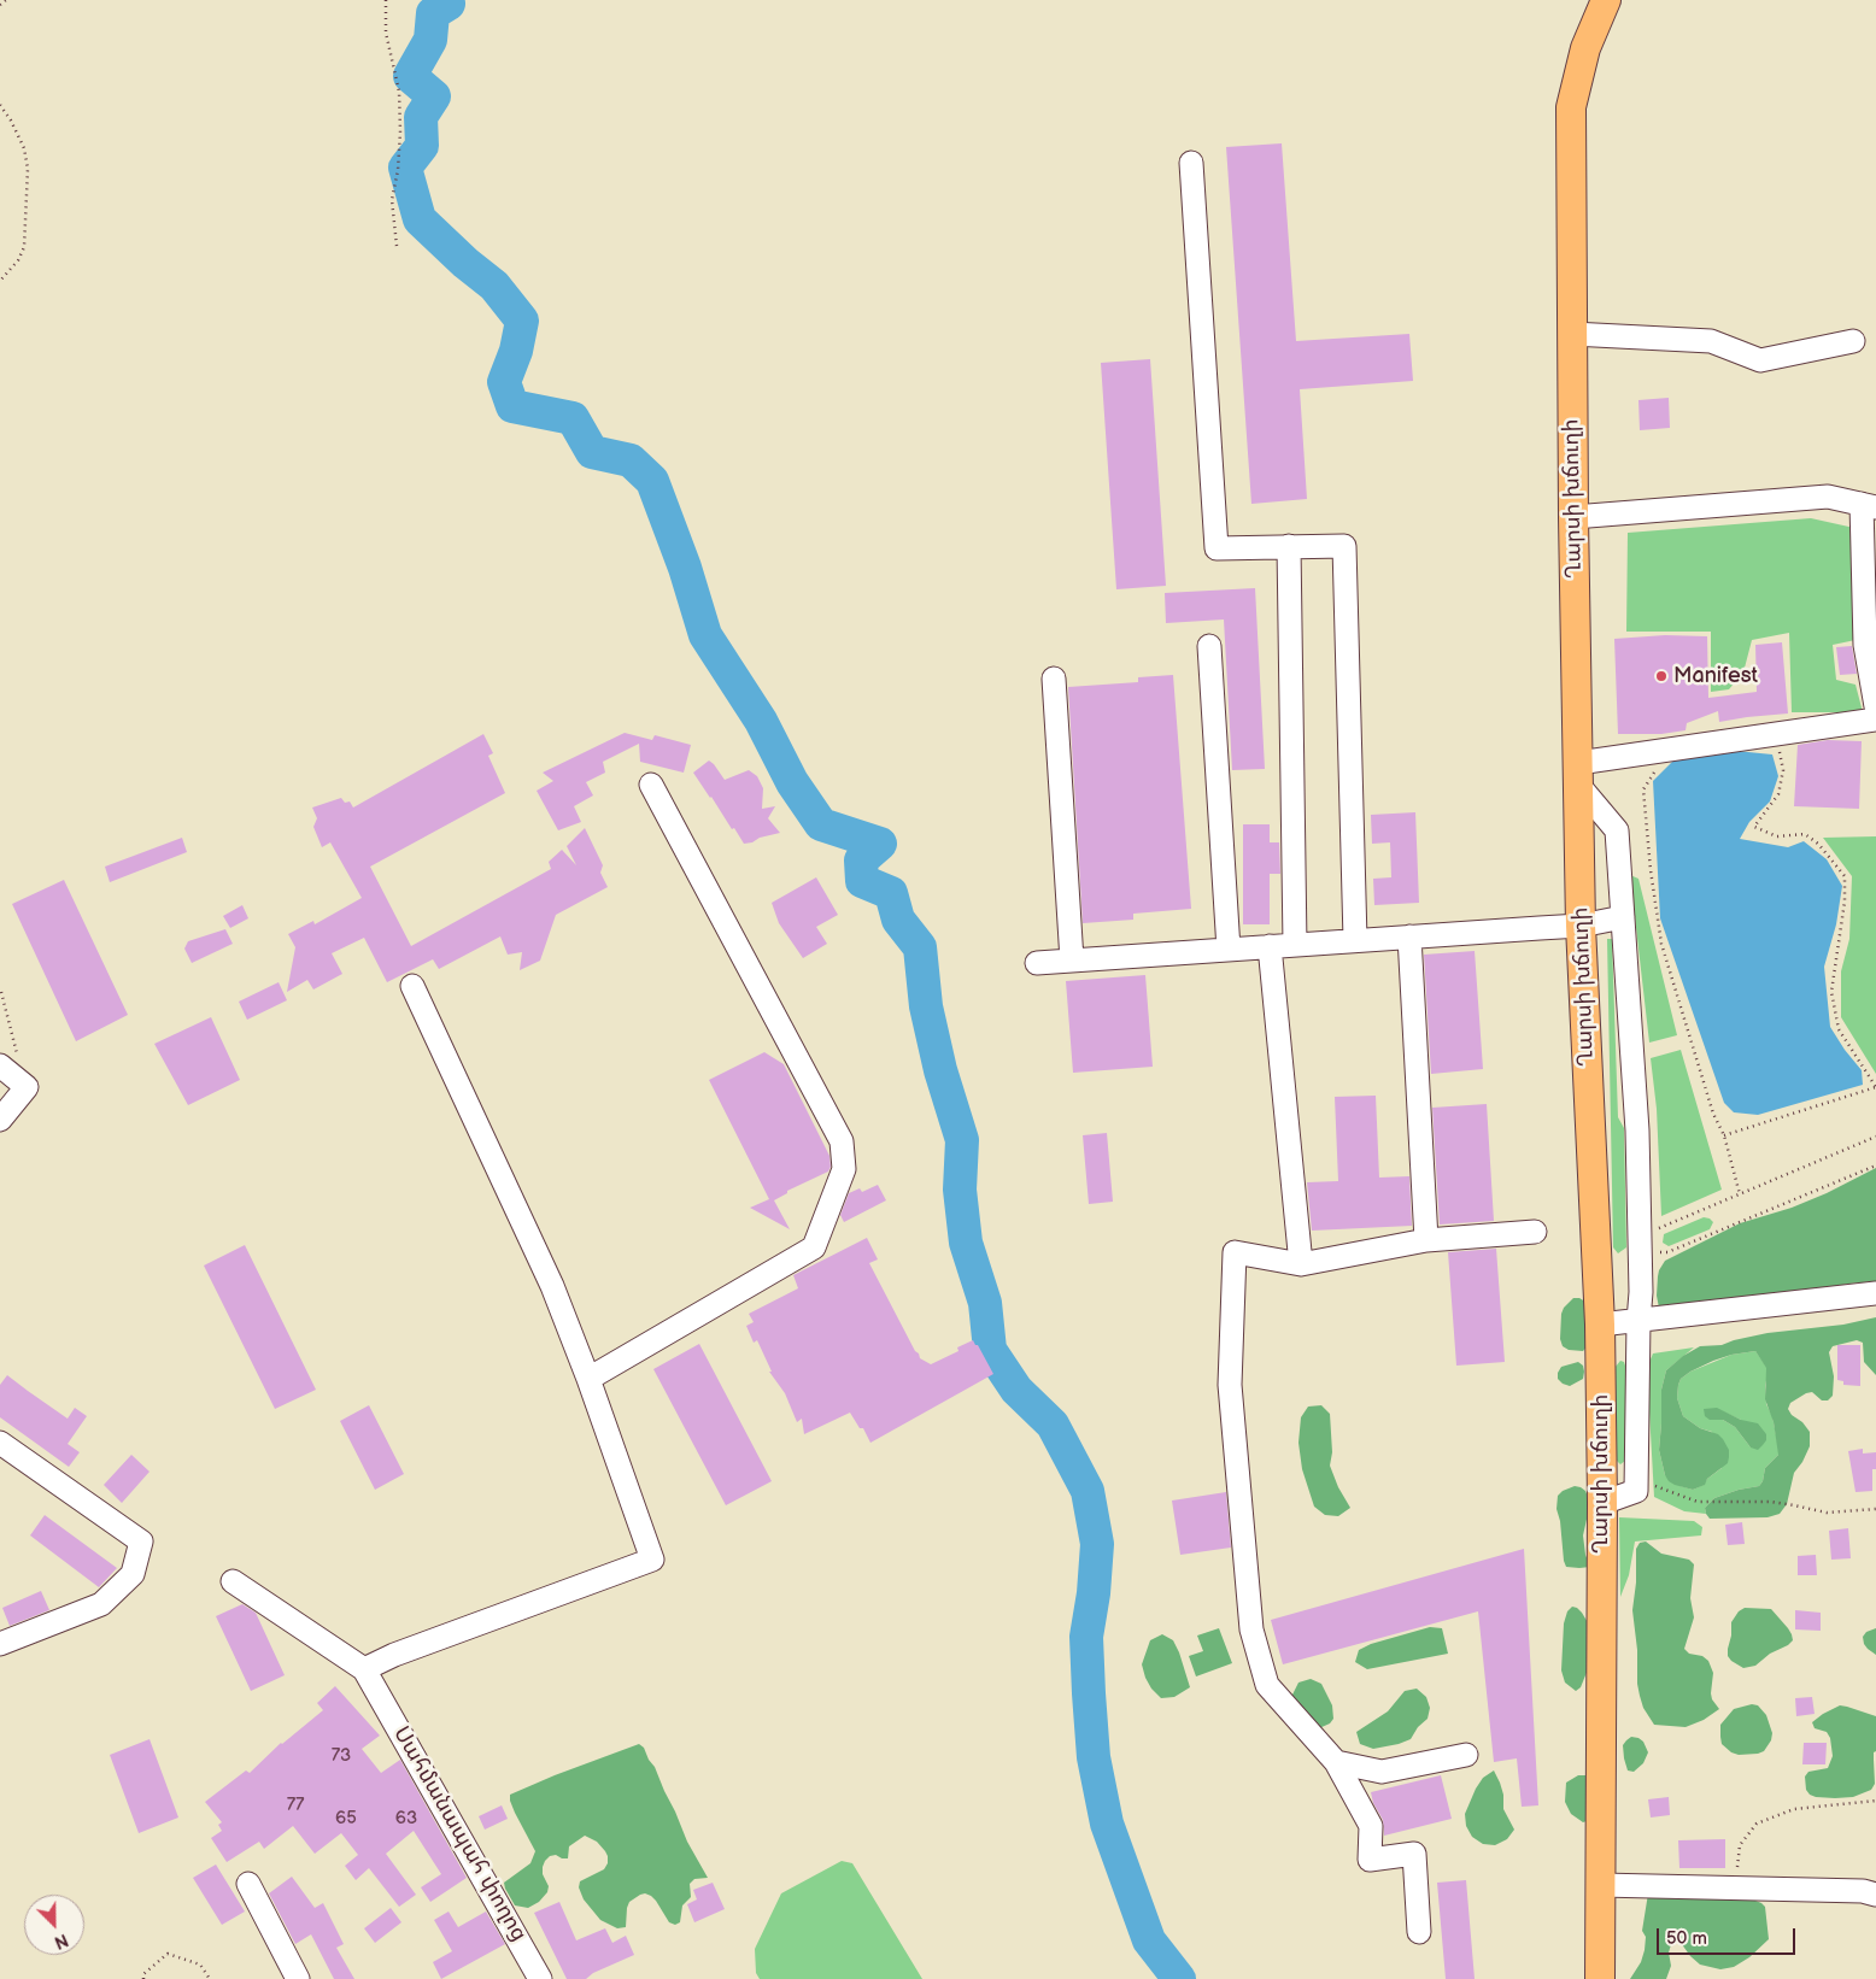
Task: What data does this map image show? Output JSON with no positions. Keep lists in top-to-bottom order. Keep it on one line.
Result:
{"streets":{"main road":["Ղարսի խճուղի"],"street":["Սահմանապահ փողոց"]},"places":["Manifest"],"house_numbers":["73","77","65","63"],"scale_bar":"50 m","north":"bottom right"}
